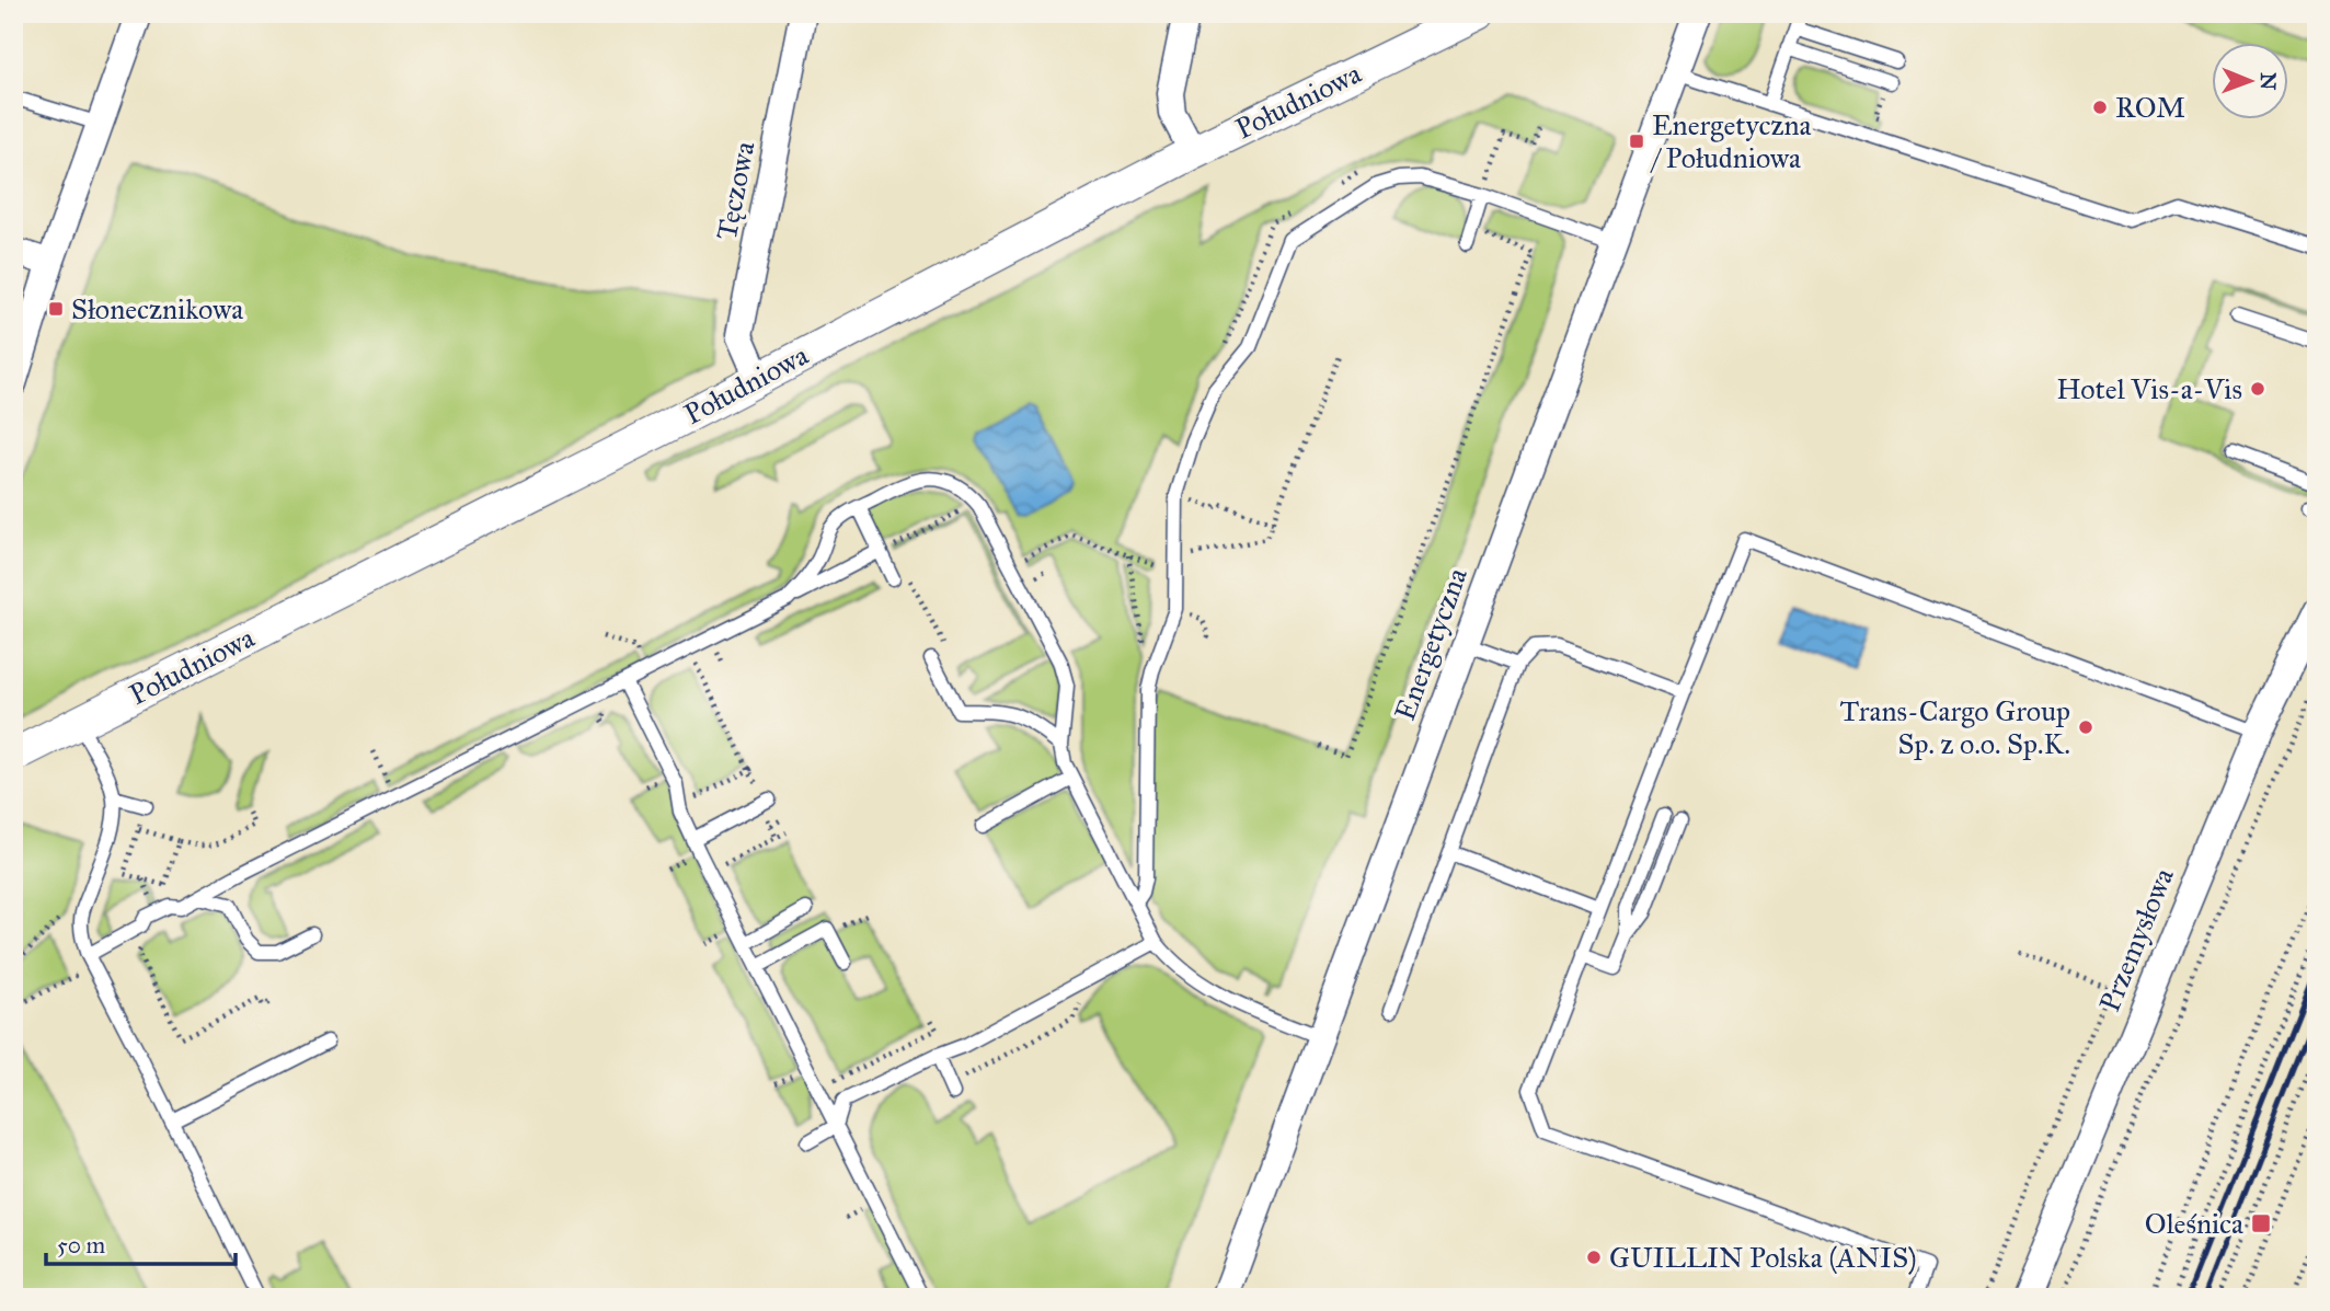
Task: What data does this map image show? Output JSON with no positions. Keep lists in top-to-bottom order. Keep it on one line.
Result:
{"streets":{"street":["Południowa","Tęczowa","Energetyczna","Przemysłowa"]},"crossings":[["Południowa","Tęczowa"]],"places":{"other":["ROM","Hotel Vis-a-Vis","Trans-Cargo Group Sp. z o.o. Sp.K.","GUILLIN Polska (ANIS)"],"transit":["Energetyczna / Południowa","Słonecznikowa","Oleśnica"]},"scale_bar":"50 m","north":"right"}
